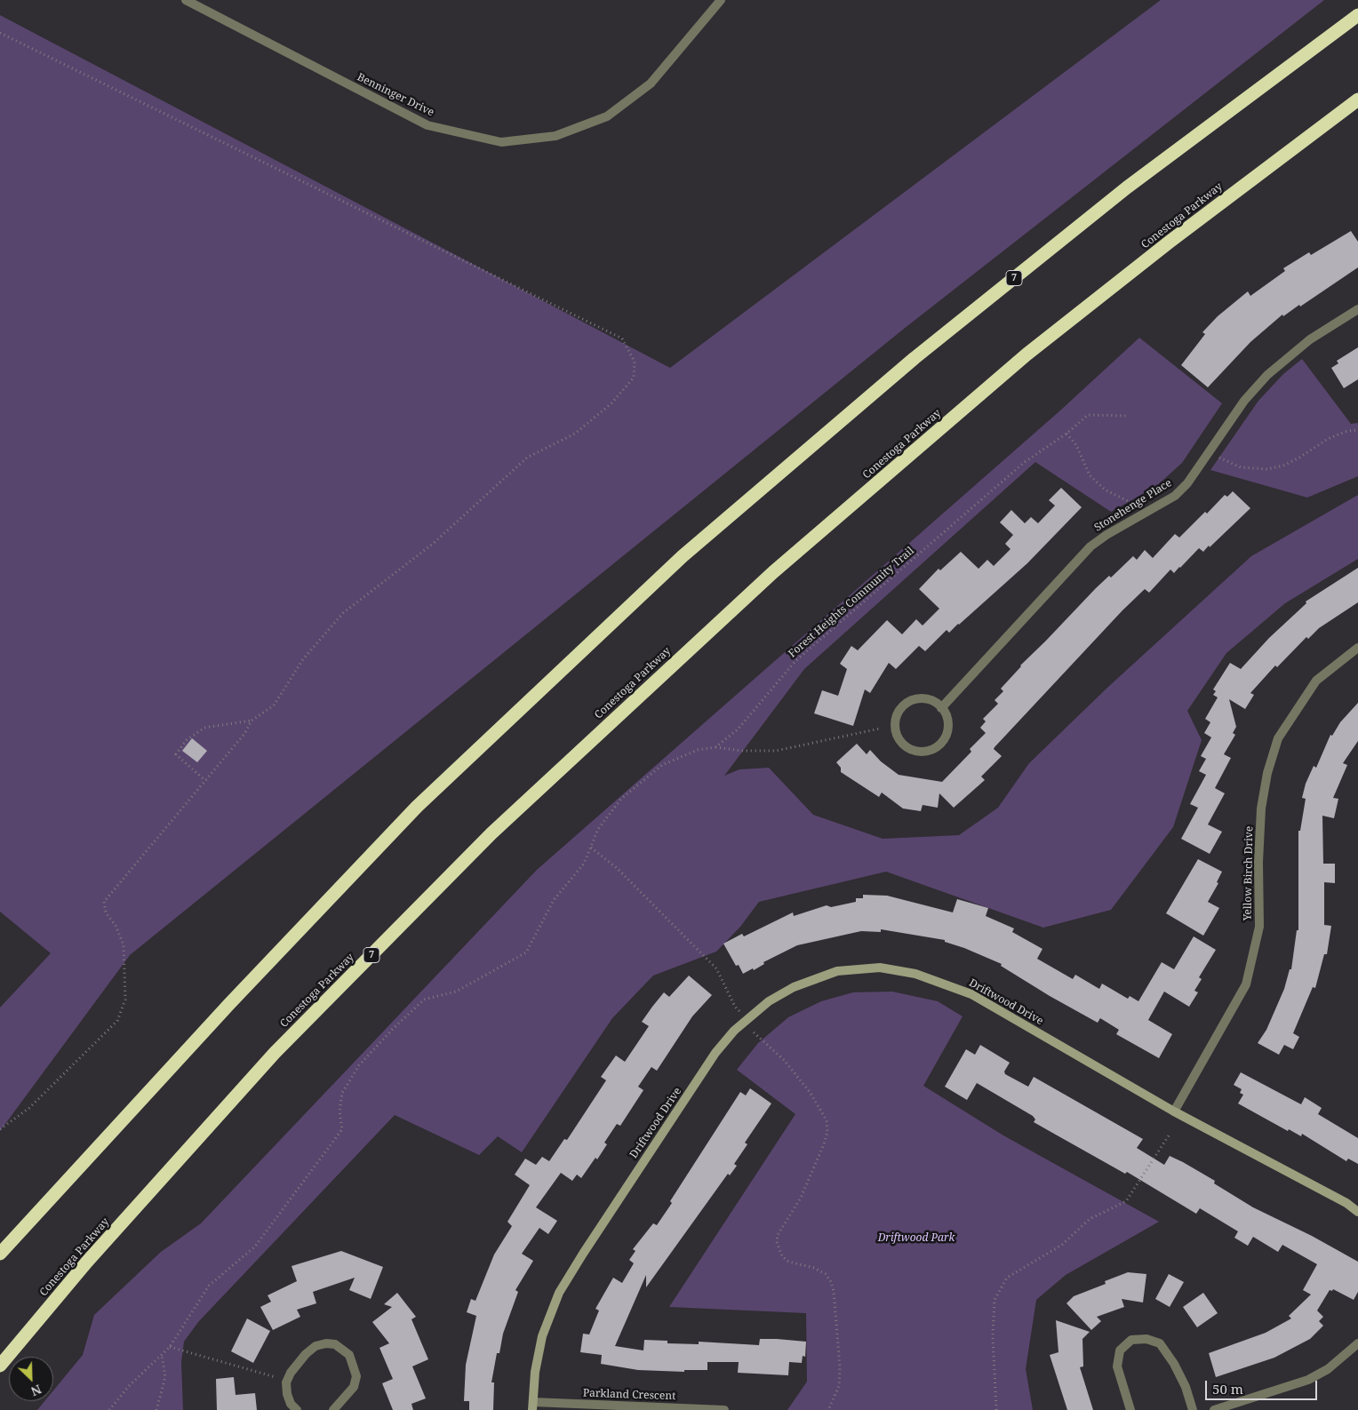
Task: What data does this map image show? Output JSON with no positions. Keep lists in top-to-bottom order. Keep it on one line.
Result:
{"streets":{"highway":["Conestoga Parkway","7"],"street":["Benninger Drive","Stonehenge Place","Yellow Birch Drive","Driftwood Drive","Parkland Crescent"],"path":["Forest Heights Community Trail"]},"crossings":[["Yellow Birch Drive","Driftwood Drive"],["Driftwood Drive","Parkland Crescent"]],"parks":["Driftwood Park"],"scale_bar":"50 m","north":"bottom right"}
